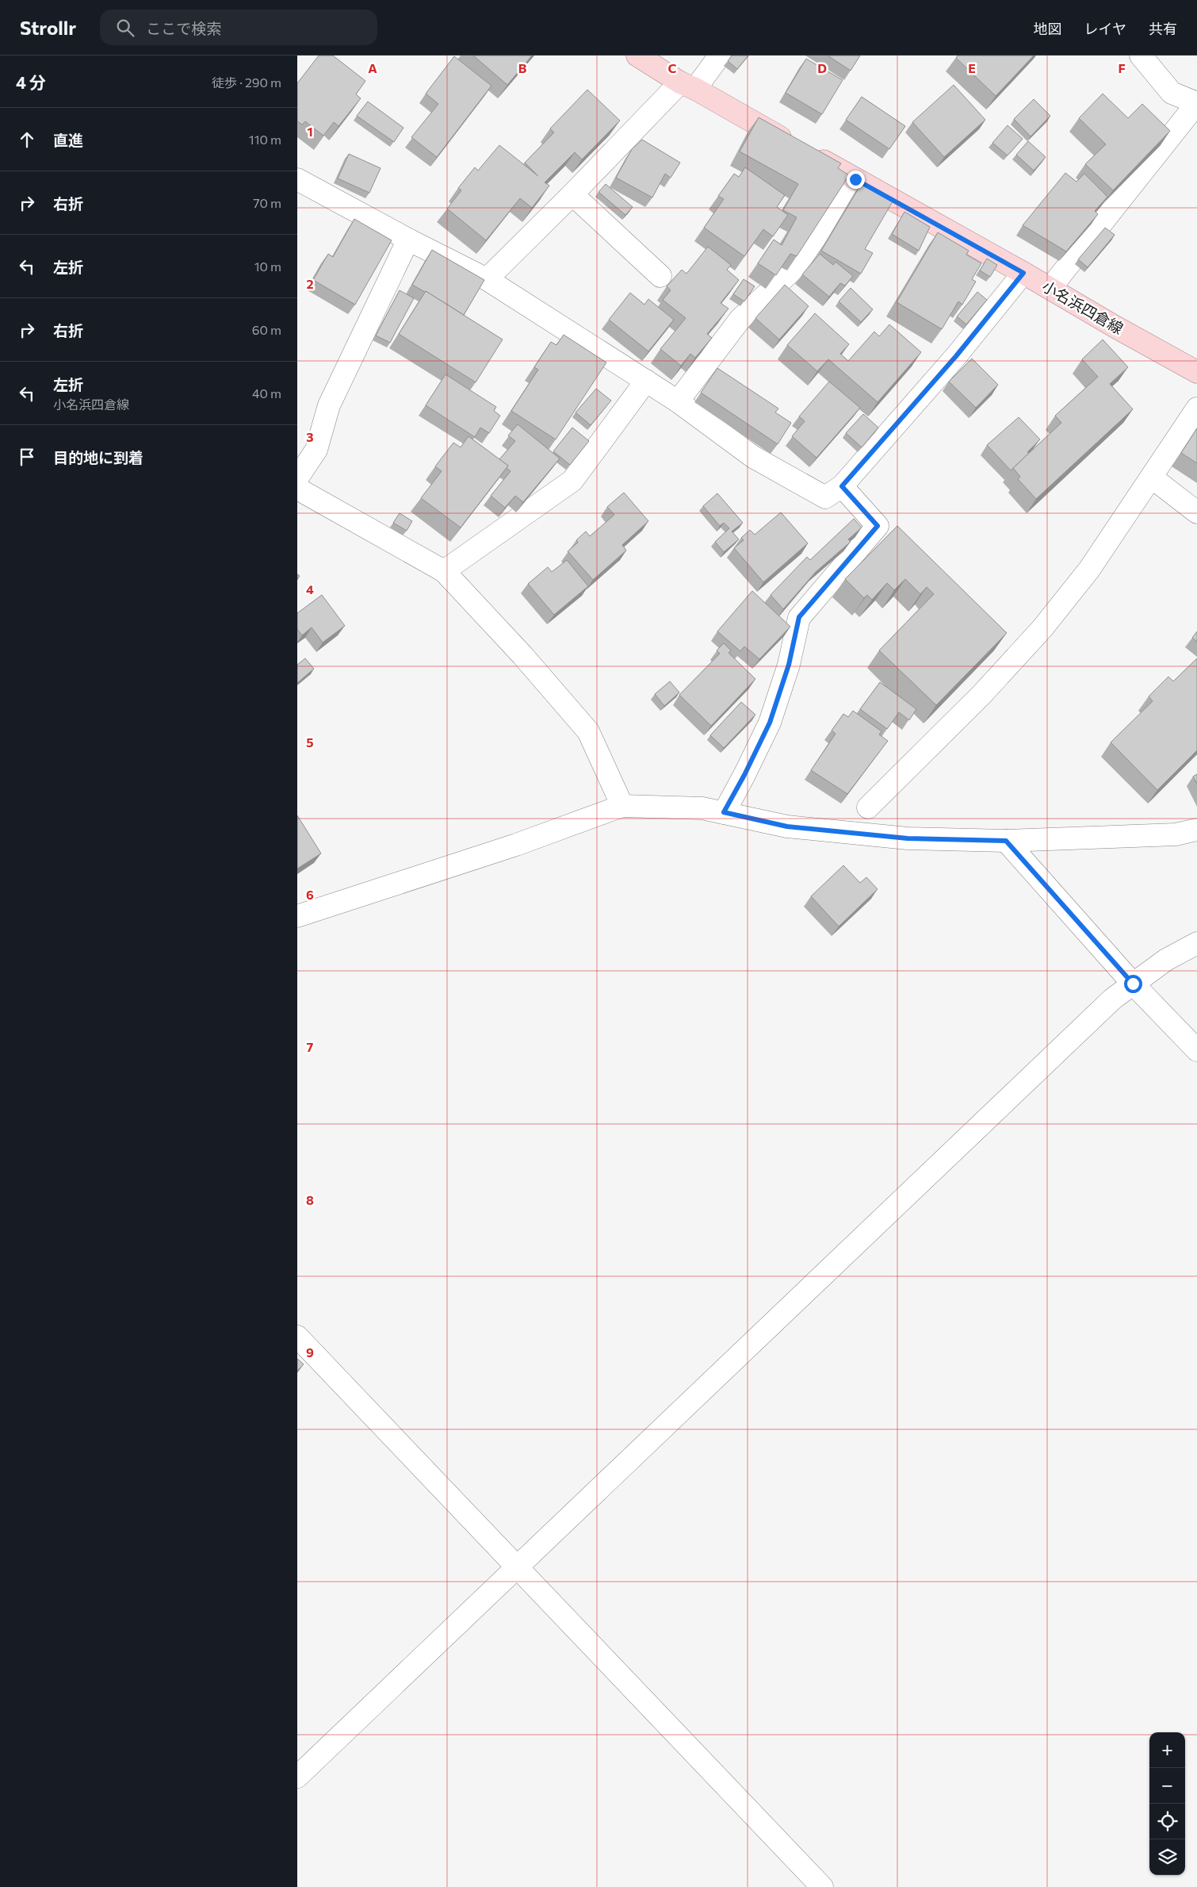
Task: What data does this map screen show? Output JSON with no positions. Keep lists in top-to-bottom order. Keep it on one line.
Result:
{"streets":{"main road":["小名浜四倉線"]},"page":{"header":"Strollr","search":"ここで検索","nav":["地図","レイヤ","共有"],"heading":["4 分","徒歩 · 290 m"],"list":[["直進","110 m"],["右折","70 m"],["左折","10 m"],["右折","60 m"],["左折","小名浜四倉線","40 m"],"目的地に到着"],"map_buttons":["+","−"]},"grid":{"columns":["A","B","C","D","E","F"],"rows":["1","2","3","4","5","6","7","8","9"]}}
